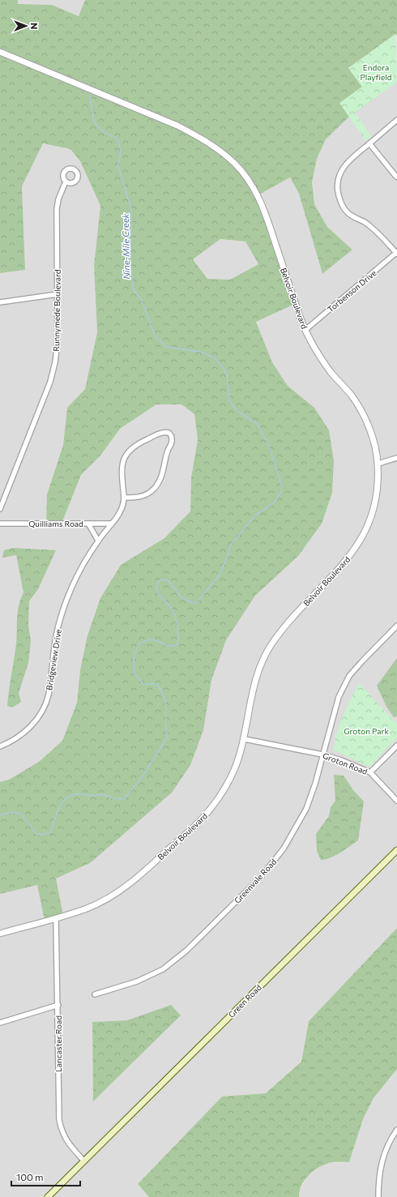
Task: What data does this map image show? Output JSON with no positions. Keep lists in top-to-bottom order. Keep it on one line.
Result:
{"streets":{"main road":["Green Road"],"street":["Torbenson Drive","Belvoir Boulevard","Runnymede Boulevard","Quilliams Road","Bridgeview Drive","Groton Road","Greenvale Road","Lancaster Road"]},"crossings":[["Torbenson Drive","Belvoir Boulevard"],["Belvoir Boulevard","Groton Road"],["Belvoir Boulevard","Lancaster Road"],["Quilliams Road","Bridgeview Drive"],["Groton Road","Greenvale Road"],["Green Road","Lancaster Road"]],"water":["Nine-Mile Creek"],"parks":["Endora Playfield","Groton Park"],"scale_bar":"100 m","north":"right"}
